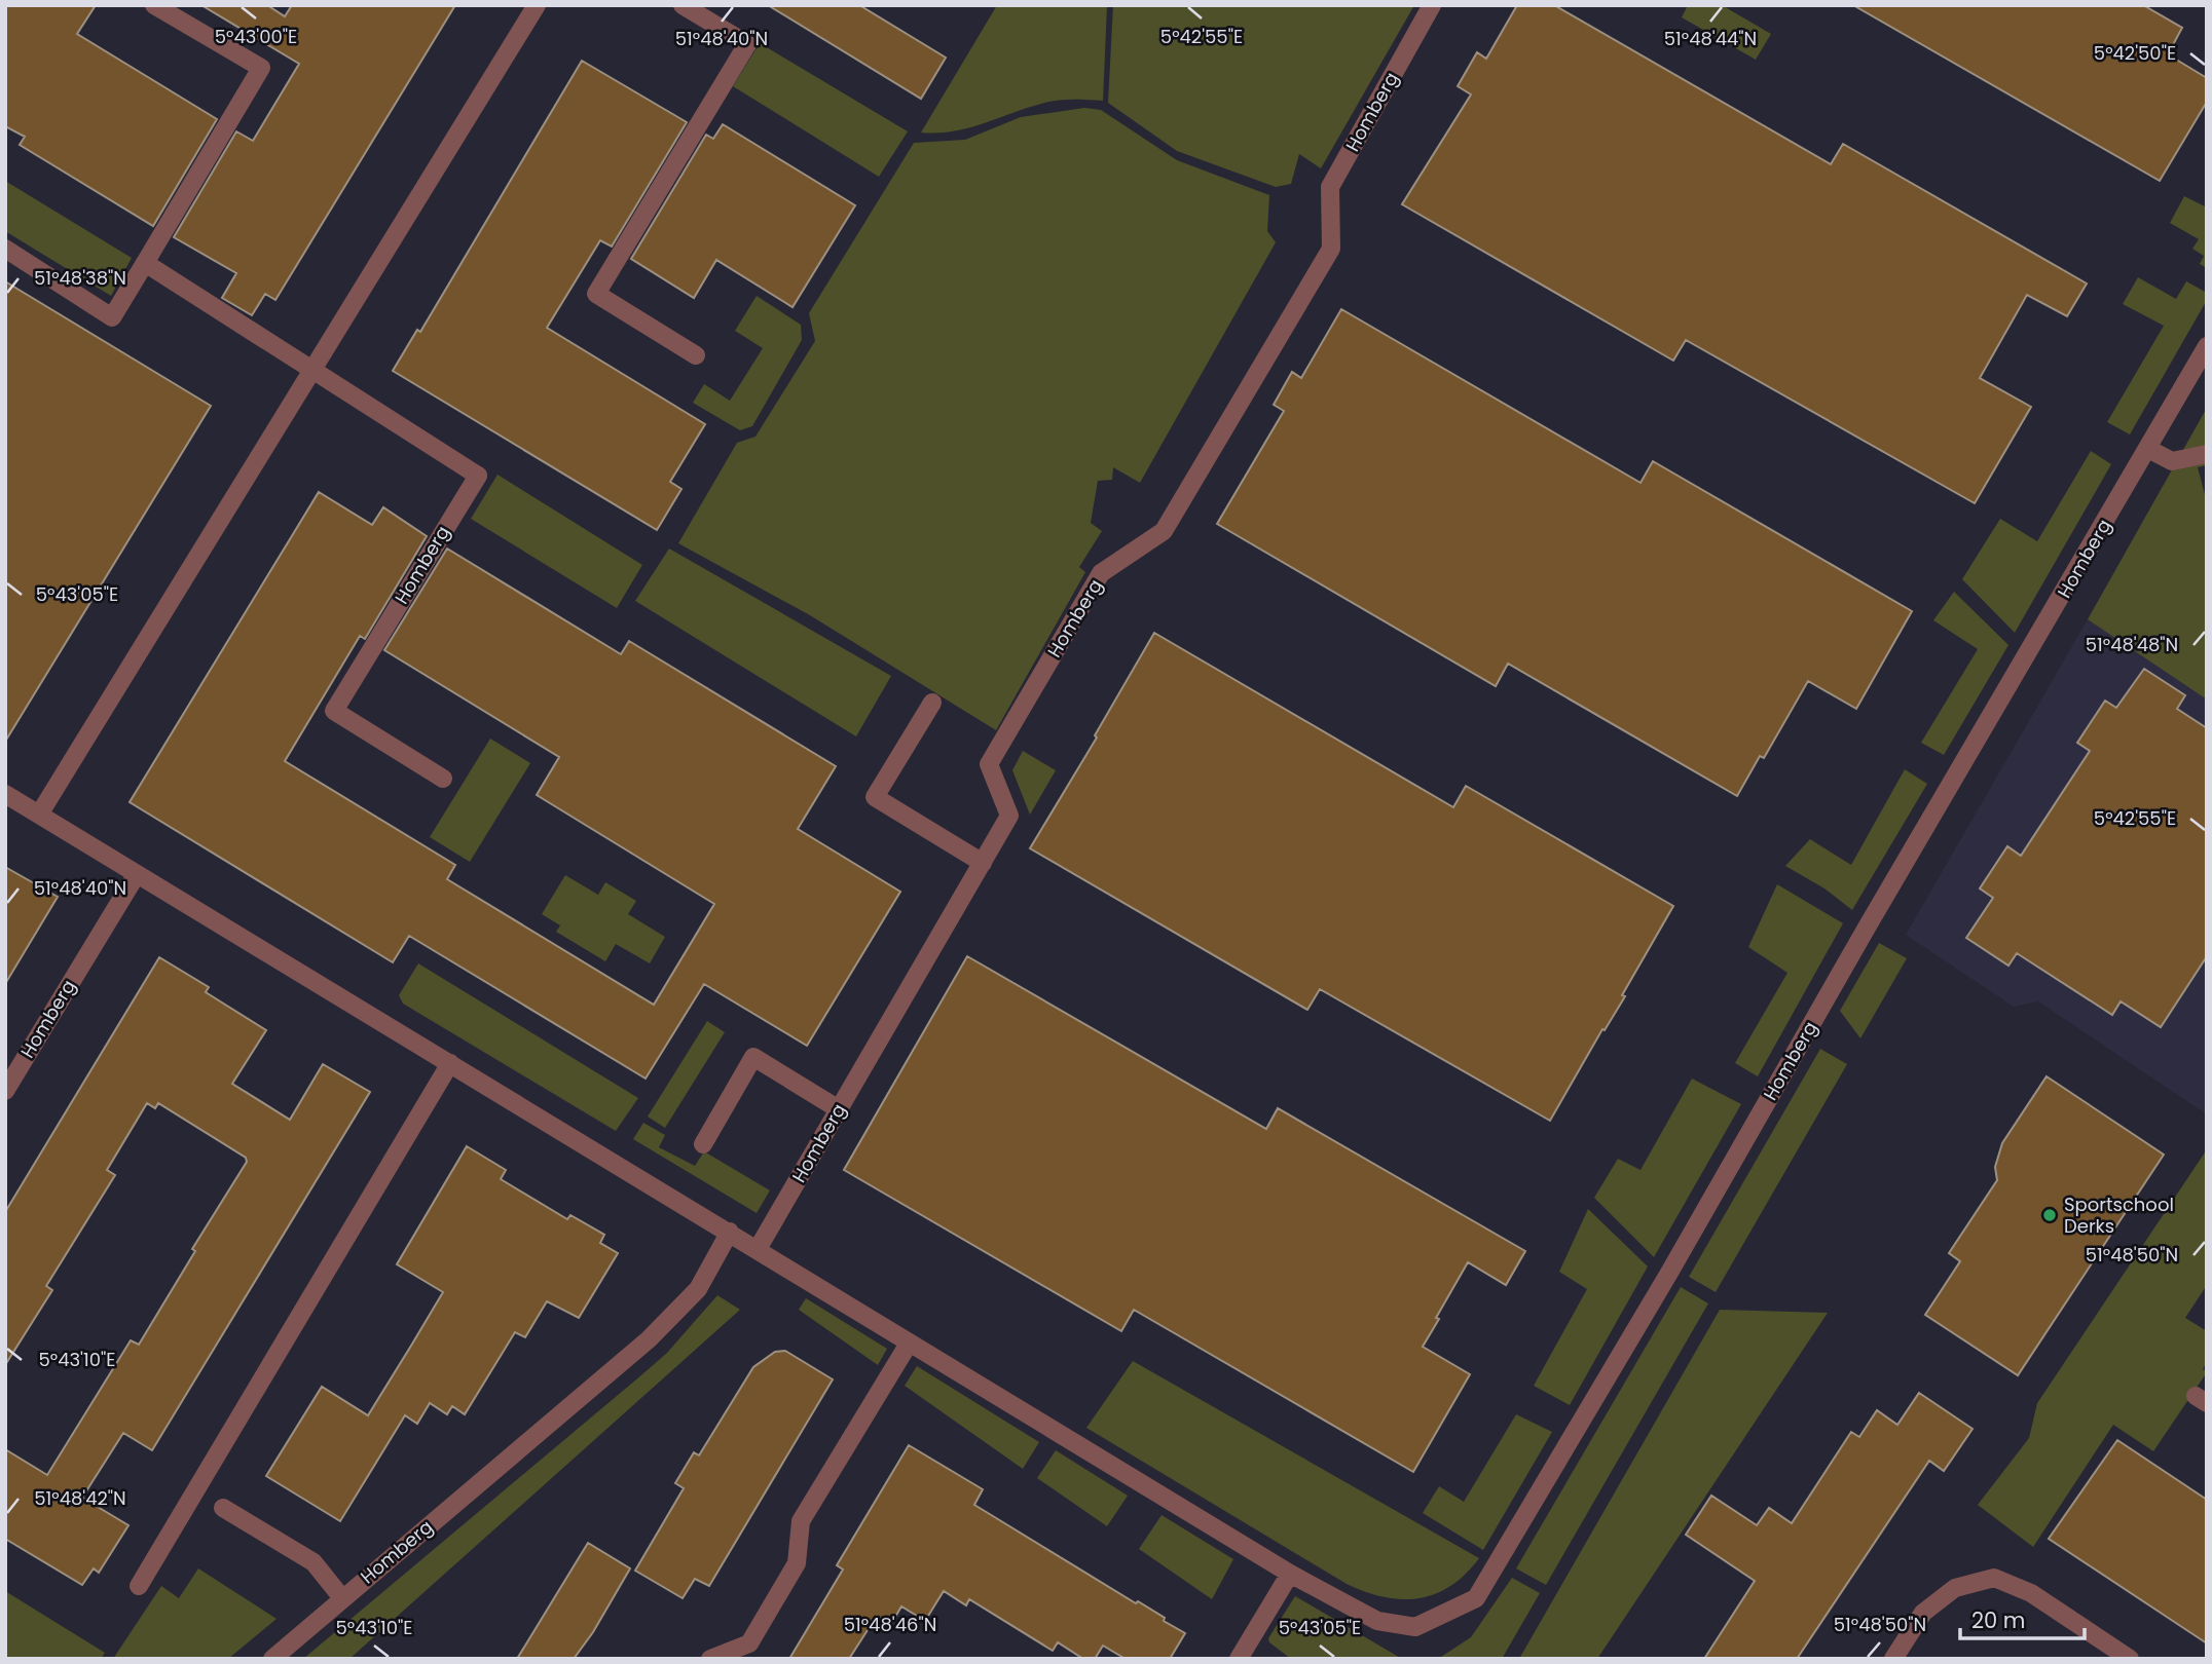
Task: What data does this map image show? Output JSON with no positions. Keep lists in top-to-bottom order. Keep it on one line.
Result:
{"streets":{"street":["Homberg"]},"places":["Sportschool Derks"],"scale_bar":"20 m","coordinates":["5°42'55\"E","5°43'00\"E","51°48'40\"N","51°48'44\"N","5°42'50\"E","51°48'38\"N","5°43'05\"E","51°48'48\"N","51°48'50\"N","5°43'10\"E","51°48'42\"N","51°48'46\"N"]}
